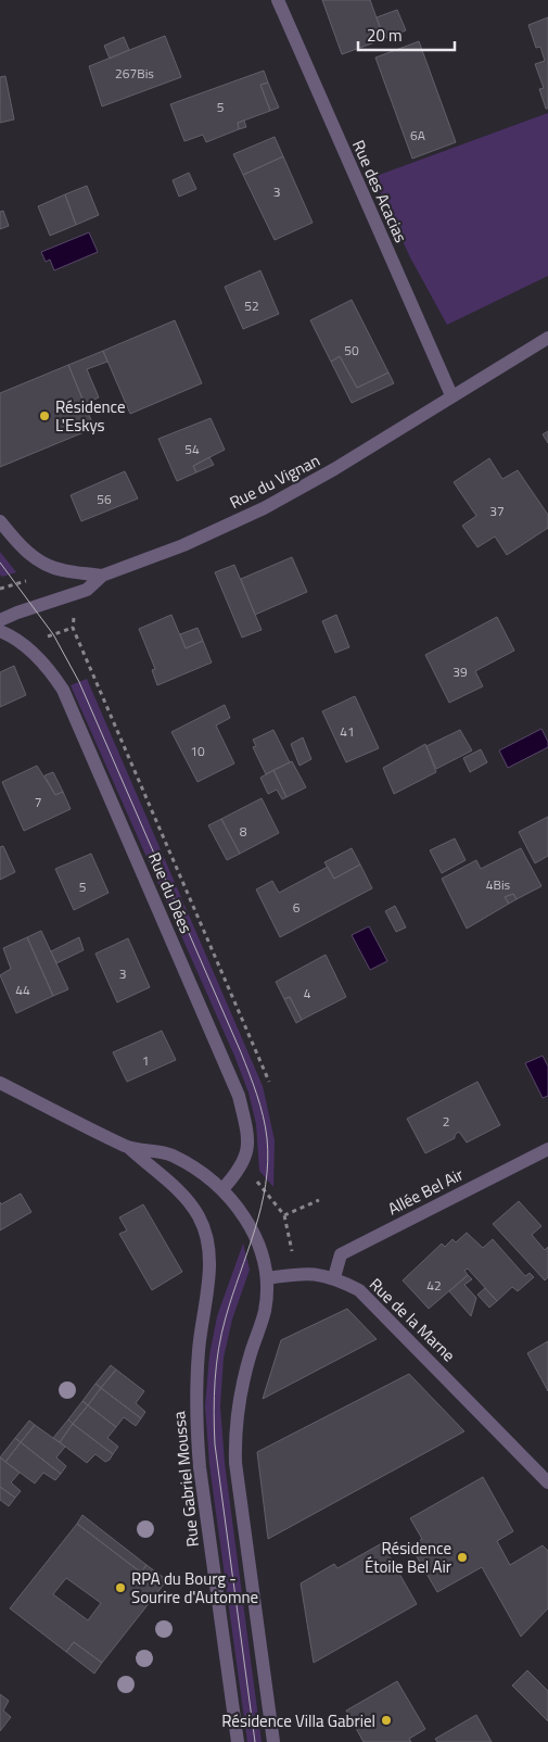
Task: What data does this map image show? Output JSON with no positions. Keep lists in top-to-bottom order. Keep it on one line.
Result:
{"streets":{"street":["Rue des Acacias","Rue du Vignan","Rue du Dées","Allée Bel Air","Rue de la Marne","Rue Gabriel Moussa"]},"crossings":[["Rue des Acacias","Rue du Vignan"],["Allée Bel Air","Rue de la Marne"]],"places":["Résidence L'Eskys","Résidence Étoile Bel Air","RPA du Bourg - Sourire d'Automne","Résidence Villa Gabriel"],"house_numbers":["267Bis","5","6A","3","52","50","54","56","37","39","41","10","7","8","4Bis","5","6","3","44","4","1","2","42"],"scale_bar":"20 m"}
